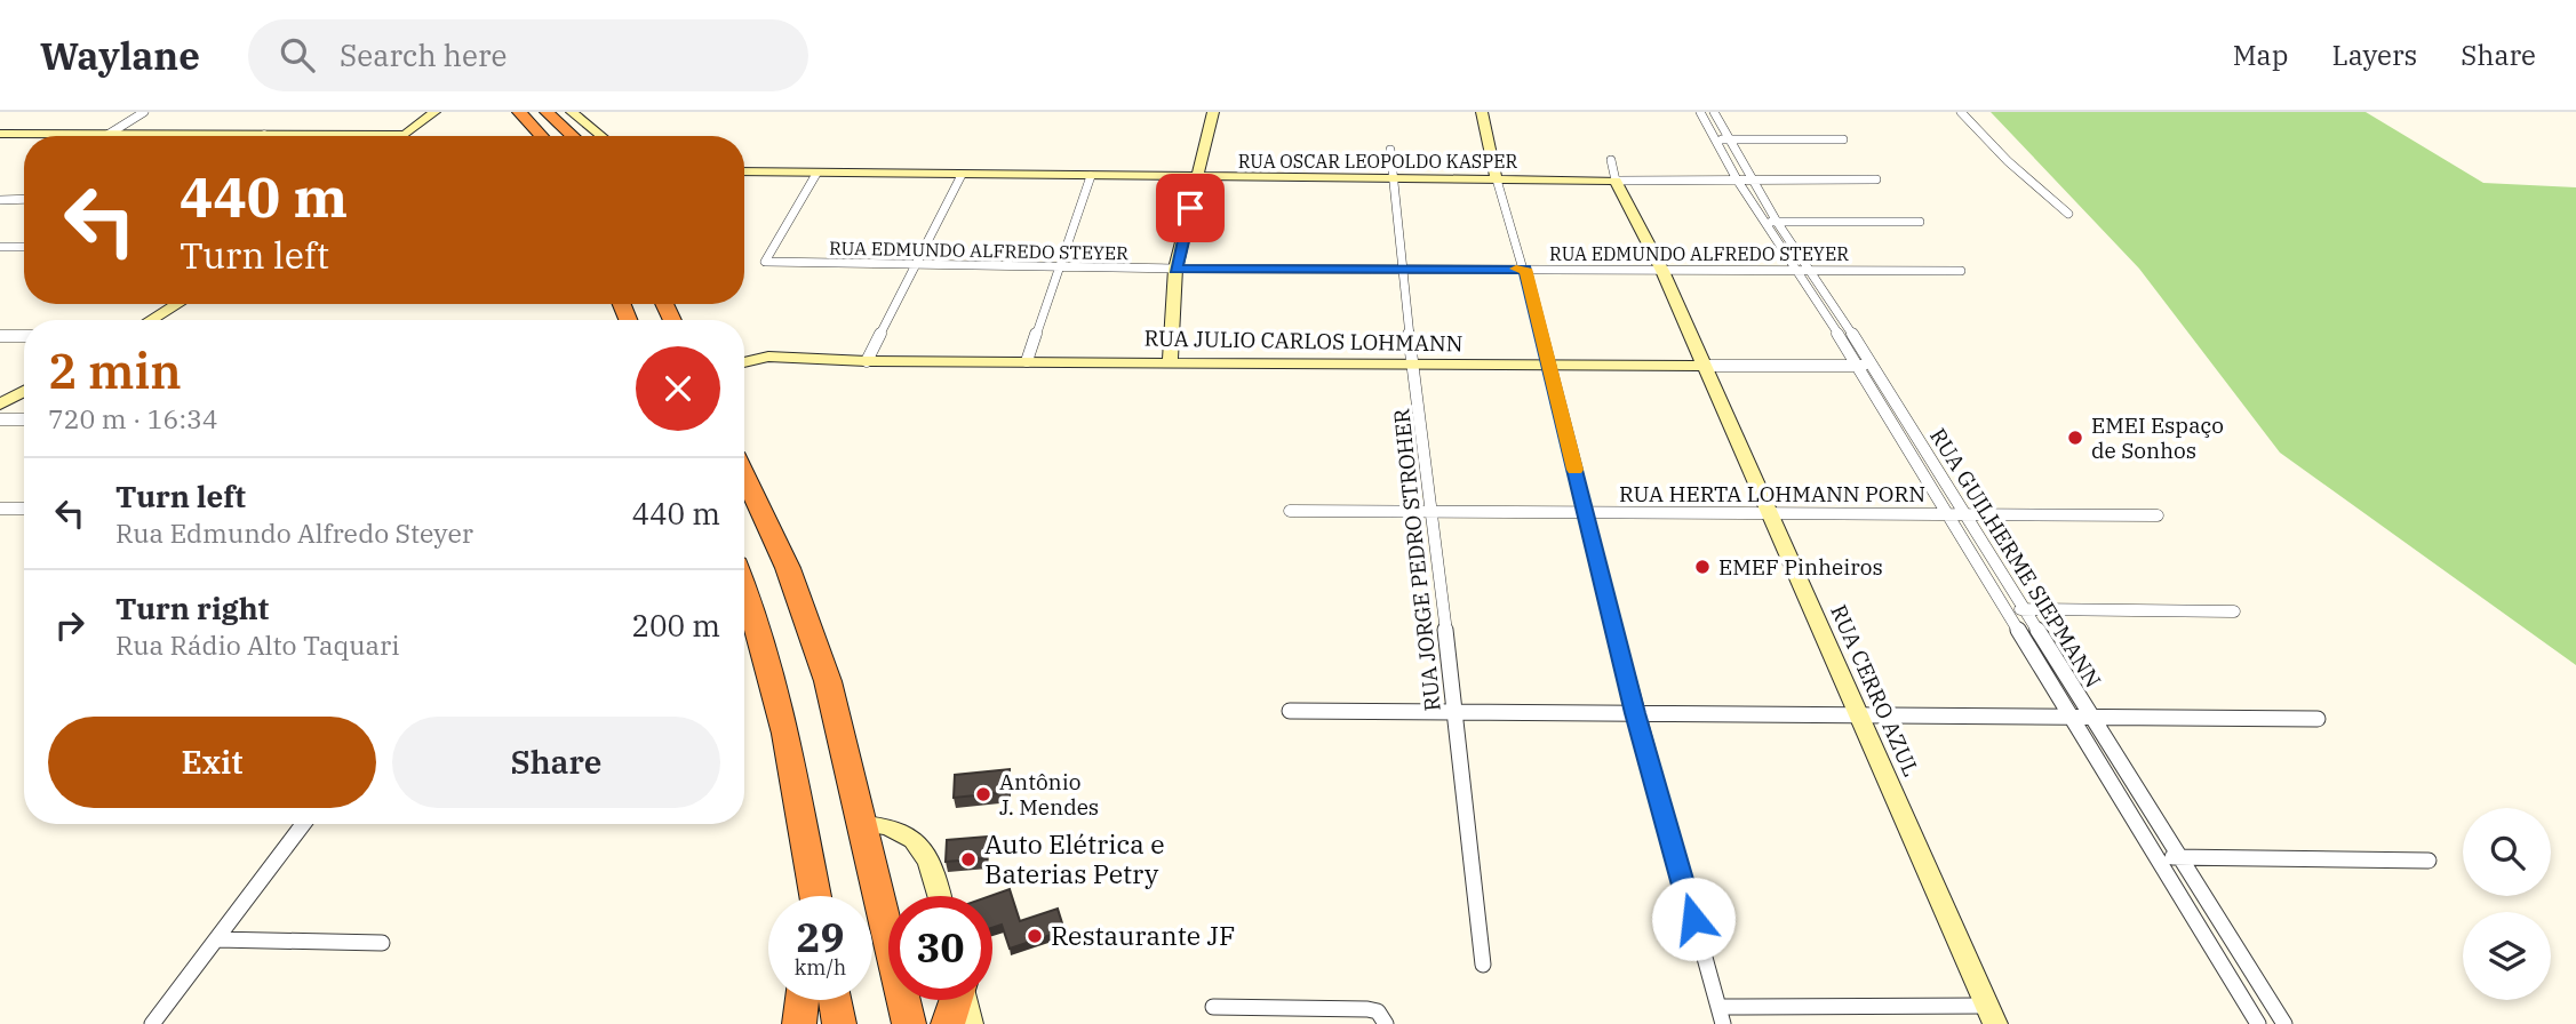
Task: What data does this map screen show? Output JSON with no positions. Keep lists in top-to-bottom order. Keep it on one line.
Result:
{"streets":{"street":["RUA OSCAR LEOPOLDO KASPER","RUA EDMUNDO ALFREDO STEYER","RUA JULIO CARLOS LOHMANN","RUA HERTA LOHMANN PORN","RUA GUILHERME SIEPMANN","RUA JORGE PEDRO STROHER","RUA CERRO AZUL"]},"crossings":[["RUA OSCAR LEOPOLDO KASPER","RUA EDMUNDO ALFREDO STEYER"],["RUA OSCAR LEOPOLDO KASPER","RUA GUILHERME SIEPMANN"],["RUA OSCAR LEOPOLDO KASPER","RUA JORGE PEDRO STROHER"],["RUA OSCAR LEOPOLDO KASPER","RUA CERRO AZUL"],["RUA EDMUNDO ALFREDO STEYER","RUA GUILHERME SIEPMANN"],["RUA EDMUNDO ALFREDO STEYER","RUA JORGE PEDRO STROHER"],["RUA EDMUNDO ALFREDO STEYER","RUA CERRO AZUL"],["RUA JULIO CARLOS LOHMANN","RUA GUILHERME SIEPMANN"],["RUA JULIO CARLOS LOHMANN","RUA JORGE PEDRO STROHER"],["RUA JULIO CARLOS LOHMANN","RUA CERRO AZUL"],["RUA HERTA LOHMANN PORN","RUA GUILHERME SIEPMANN"],["RUA HERTA LOHMANN PORN","RUA JORGE PEDRO STROHER"],["RUA HERTA LOHMANN PORN","RUA CERRO AZUL"]],"places":["EMEI Espaço de Sonhos","EMEF Pinheiros","Antônio J. Mendes","Auto Elétrica e Baterias Petry","Restaurante JF"],"page":{"header":"Waylane","search":"Search here","nav":["Map","Layers","Share"],"turn":["440 m","Turn left"],"heading":["2 min","720 m · 16:34"],"list":[{"name":"Turn left","note":"Rua Edmundo Alfredo Steyer","value":"440 m"},{"name":"Turn right","note":"Rua Rádio Alto Taquari","value":"200 m"}],"buttons":["Exit","Share"],"speed":"29 km/h","limit":"30"}}
